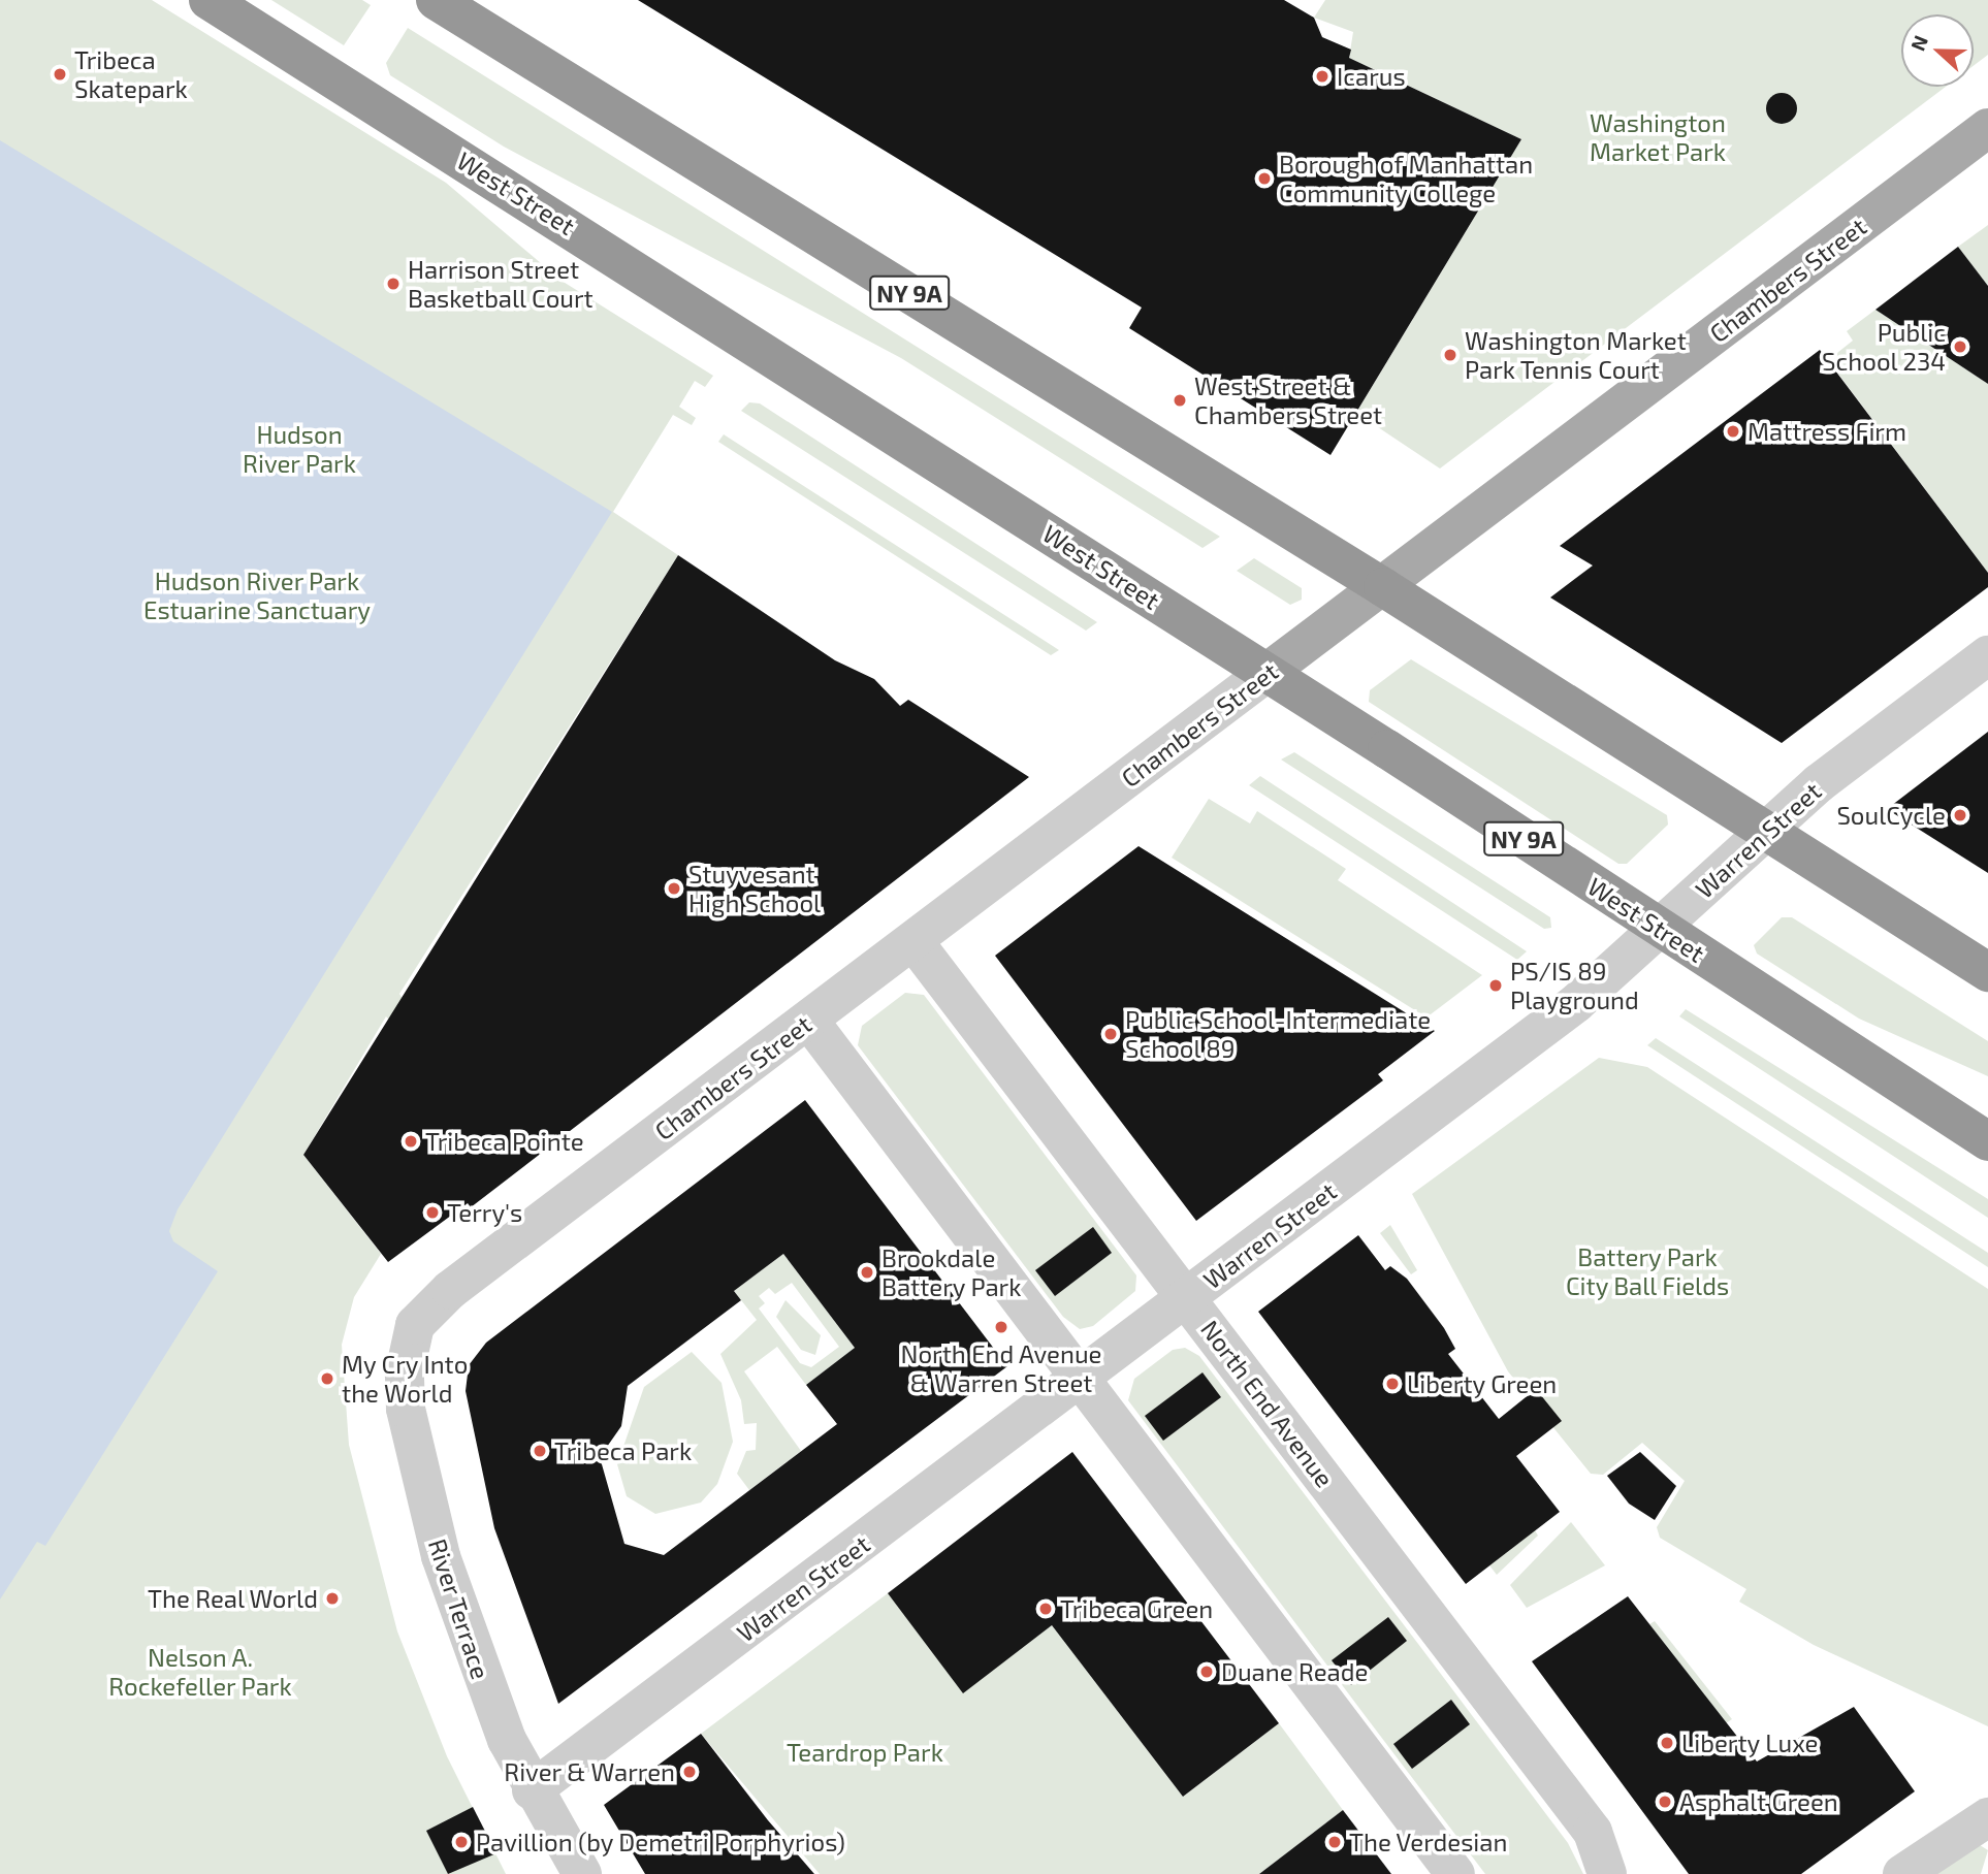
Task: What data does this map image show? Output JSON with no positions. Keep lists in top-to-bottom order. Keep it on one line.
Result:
{"streets":{"highway":["West Street","NY 9A"],"main road":["Chambers Street"],"street":["Warren Street","North End Avenue","River Terrace"]},"crossings":[["West Street","Chambers Street"],["West Street","Warren Street"],["Chambers Street","NY 9A"],["Chambers Street","North End Avenue"],["Chambers Street","River Terrace"],["NY 9A","Warren Street"],["Warren Street","North End Avenue"],["Warren Street","River Terrace"]],"parks":["Washington Market Park","Hudson River Park","Hudson River Park Estuarine Sanctuary","Battery Park City Ball Fields","Nelson A. Rockefeller Park","Teardrop Park"],"places":["Tribeca Skatepark","Icarus","Borough of Manhattan Community College","Harrison Street Basketball Court","Public School 234","Washington Market Park Tennis Court","West Street & Chambers Street","Mattress Firm","SoulCycle","Stuyvesant High School","PS/IS 89 Playground","Public School-Intermediate School 89","Tribeca Pointe","Terry's","Brookdale Battery Park","North End Avenue & Warren Street","My Cry Into the World","Liberty Green","Tribeca Park","The Real World","Tribeca Green","Duane Reade","Liberty Luxe","River & Warren","Asphalt Green","Pavillion (by Demetri Porphyrios)","The Verdesian"],"north":"left"}
